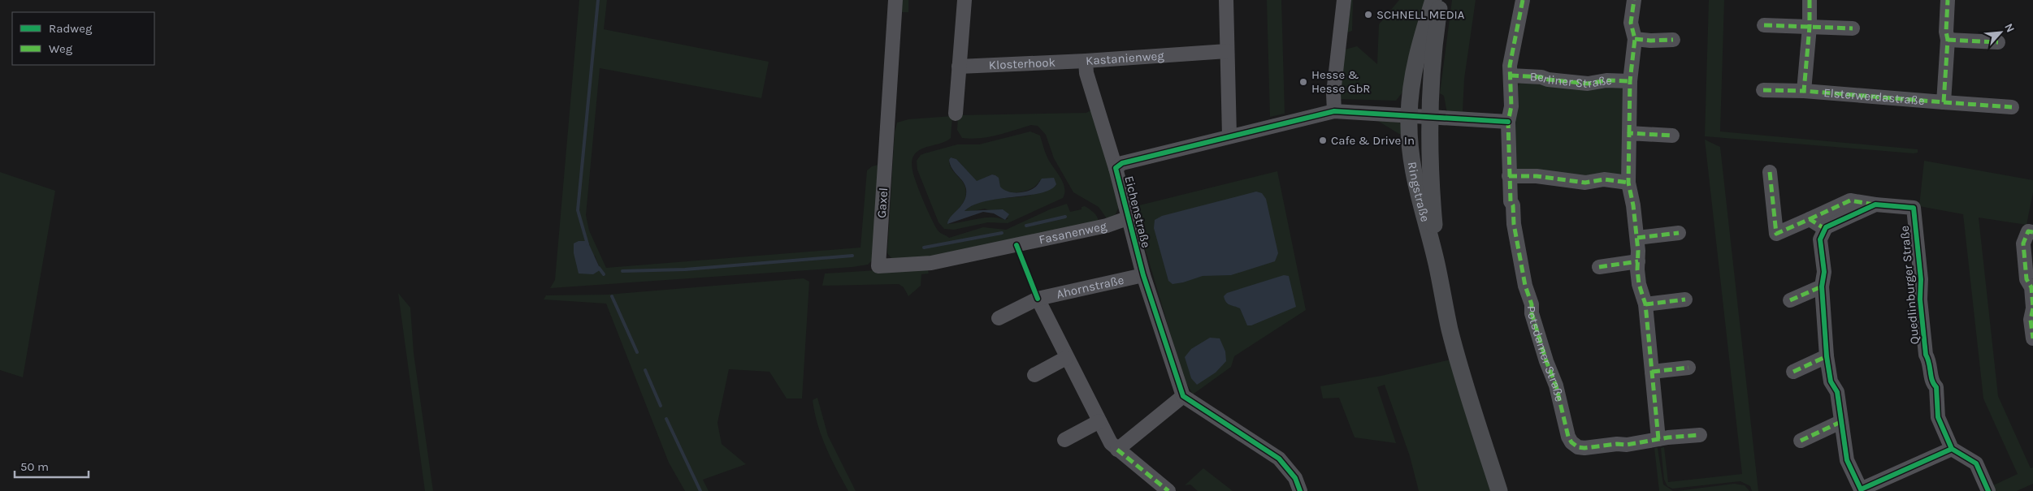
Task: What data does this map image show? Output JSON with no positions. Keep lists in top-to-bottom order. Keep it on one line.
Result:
{"streets":{"main road":["Ringstraße"],"street":["Kastanienweg","Klosterhook","Berliner Straße","Elsterwerdastraße","Gaxel","Eichenstraße","Fasanenweg","Quedlinburger Straße","Ahornstraße","Potsdamer Straße"]},"crossings":[["Kastanienweg","Klosterhook"],["Kastanienweg","Eichenstraße"],["Berliner Straße","Potsdamer Straße"],["Ringstraße","Eichenstraße"],["Gaxel","Fasanenweg"],["Eichenstraße","Fasanenweg"],["Eichenstraße","Ahornstraße"]],"places":["SCHNELL MEDIA","Hesse & Hesse GbR","Cafe & Drive In"],"legend":["Radweg","Weg"],"scale_bar":"50 m","north":"top right"}
